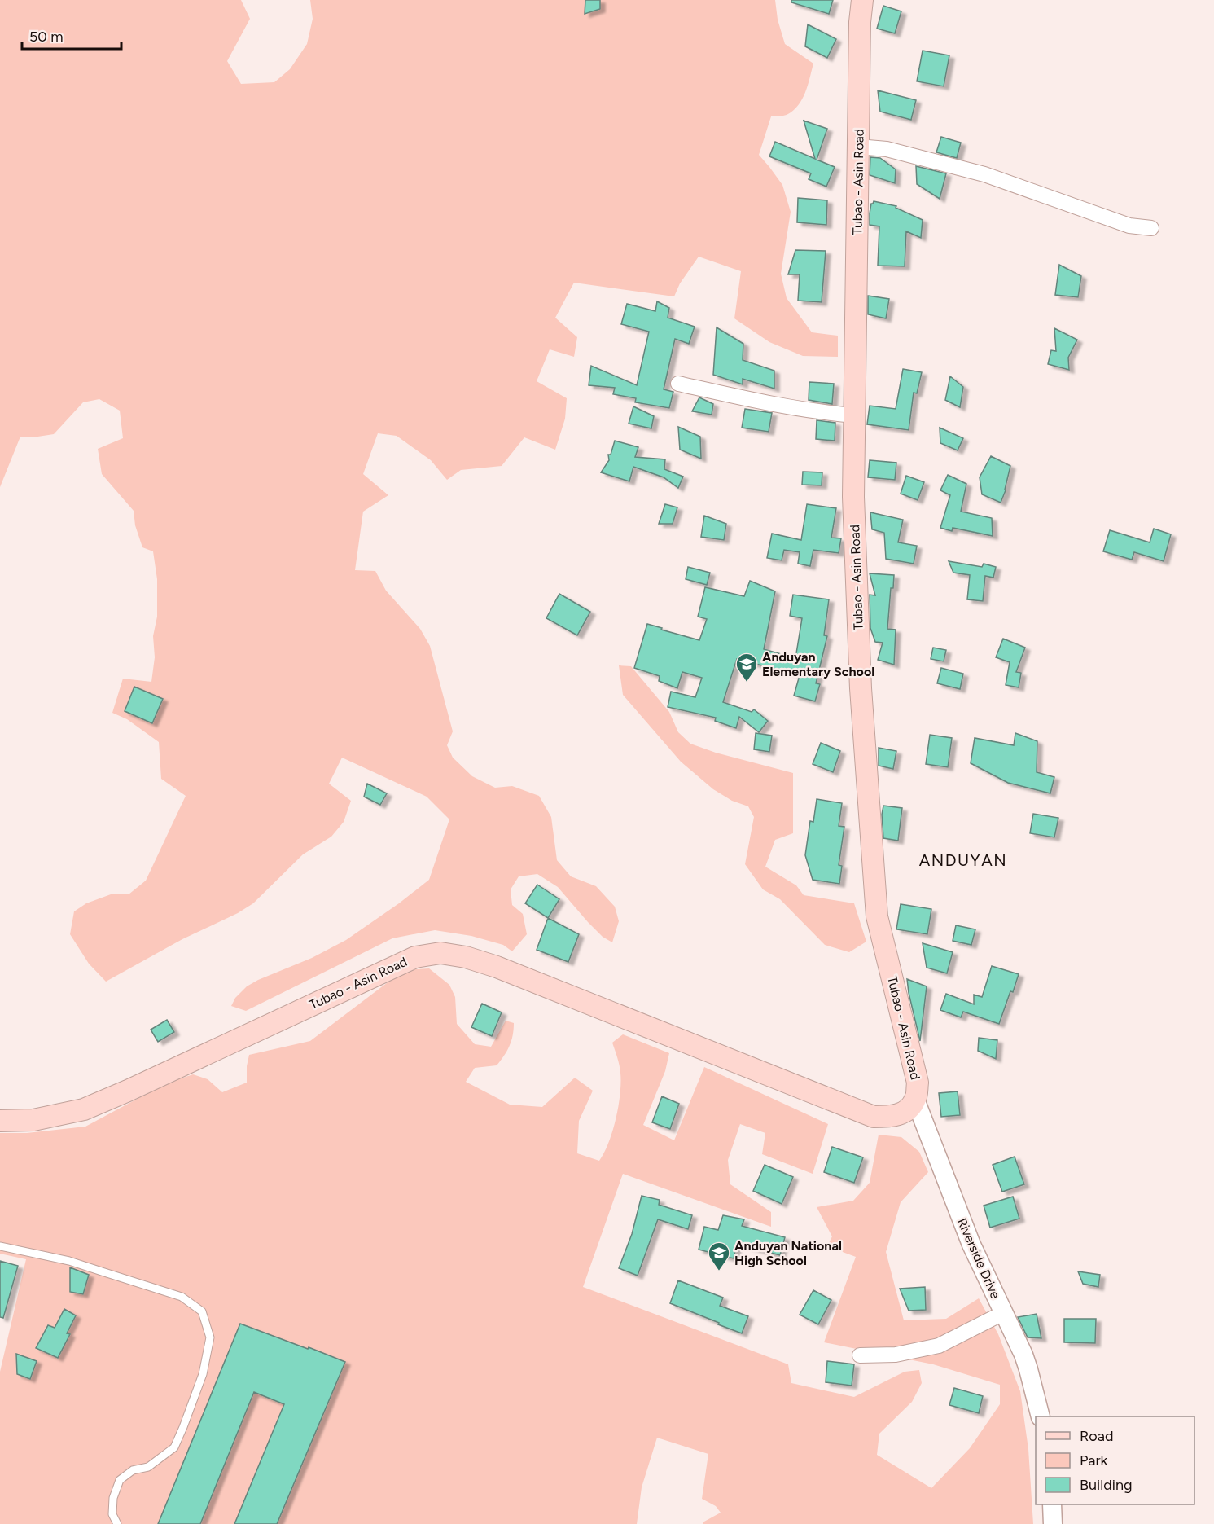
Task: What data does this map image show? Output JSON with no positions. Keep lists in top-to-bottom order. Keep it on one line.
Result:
{"streets":{"main road":["Tubao - Asin Road"],"street":["Riverside Drive"]},"crossings":[["Tubao - Asin Road","Riverside Drive"]],"districts":["ANDUYAN"],"places":{"school or university":["Anduyan Elementary School","Anduyan National High School"]},"legend":["Road","Park","Building"],"scale_bar":"50 m"}
